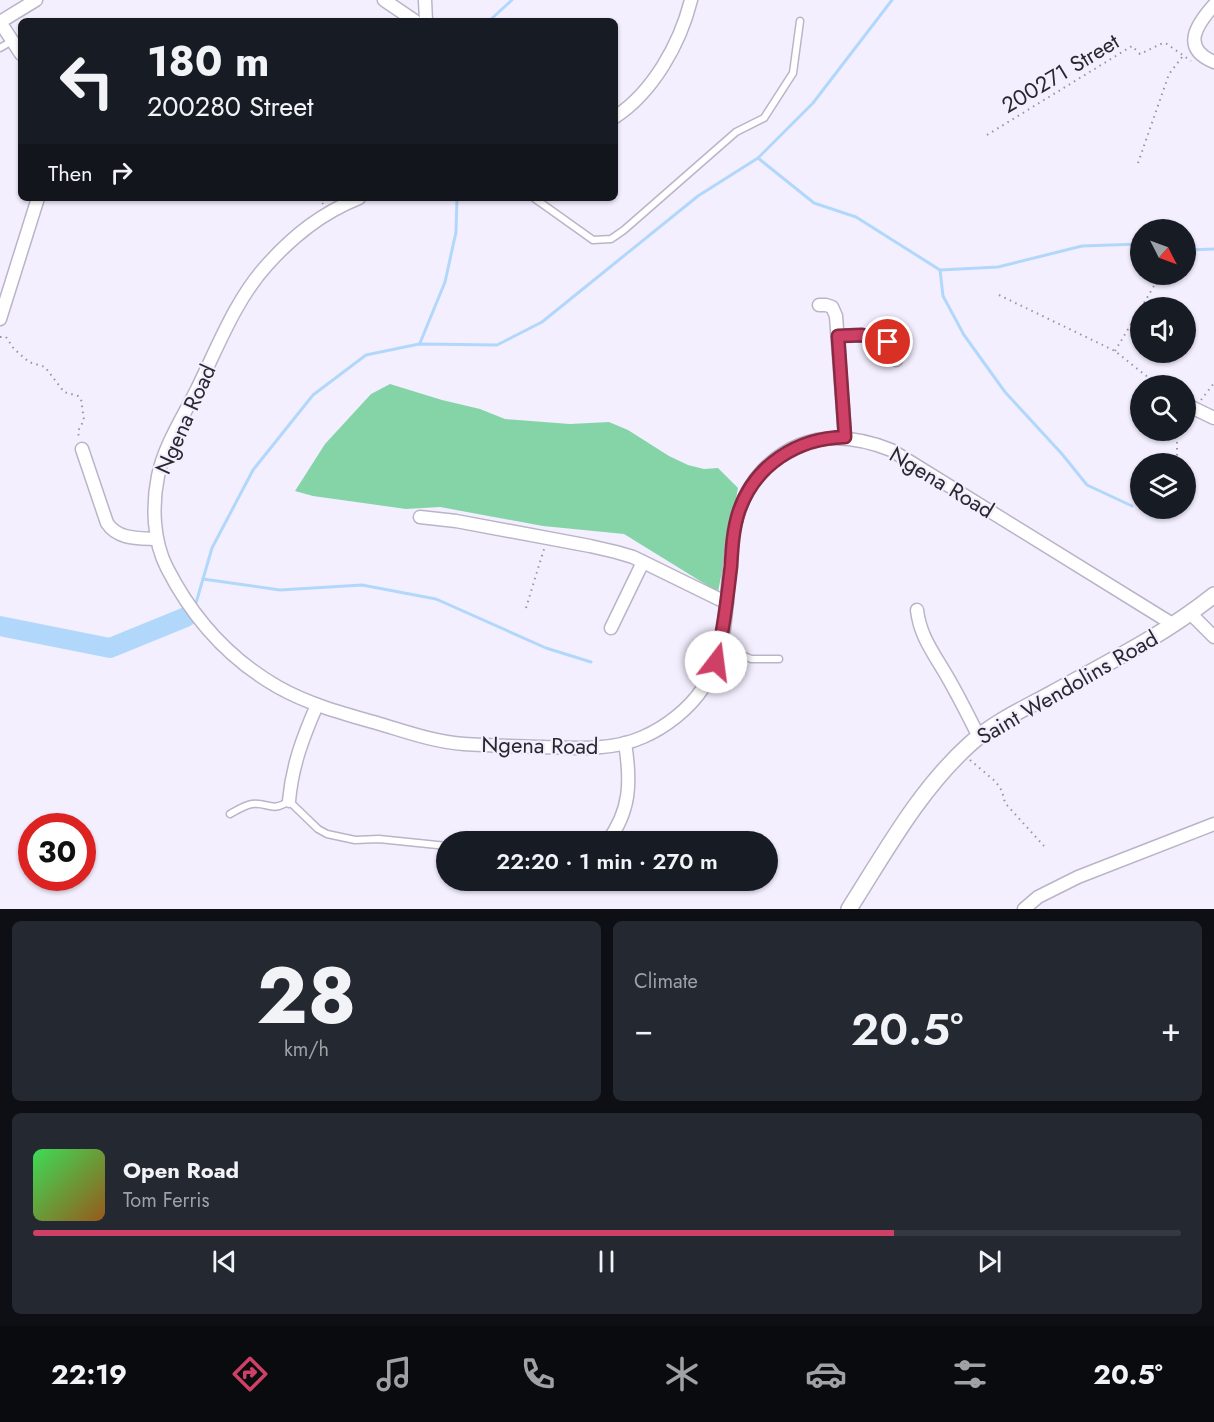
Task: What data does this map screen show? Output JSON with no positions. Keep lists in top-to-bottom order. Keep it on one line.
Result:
{"streets":{"street":["Ngena Road","Saint Wendolins Road"],"path":["200271 Street"]},"crossings":[["Ngena Road","Saint Wendolins Road"]],"north":"bottom right","page":{"turn":["180 m","200280 Street"],"then":"Then","limit":"30","trip":"22:20 · 1 min · 270 m","tile":[["28","km/h"],"Climate"],"heat":["−","20.5°","+"],"song":["Open Road","Tom Ferris"],"tabs":["22:19","20.5°"]}}
